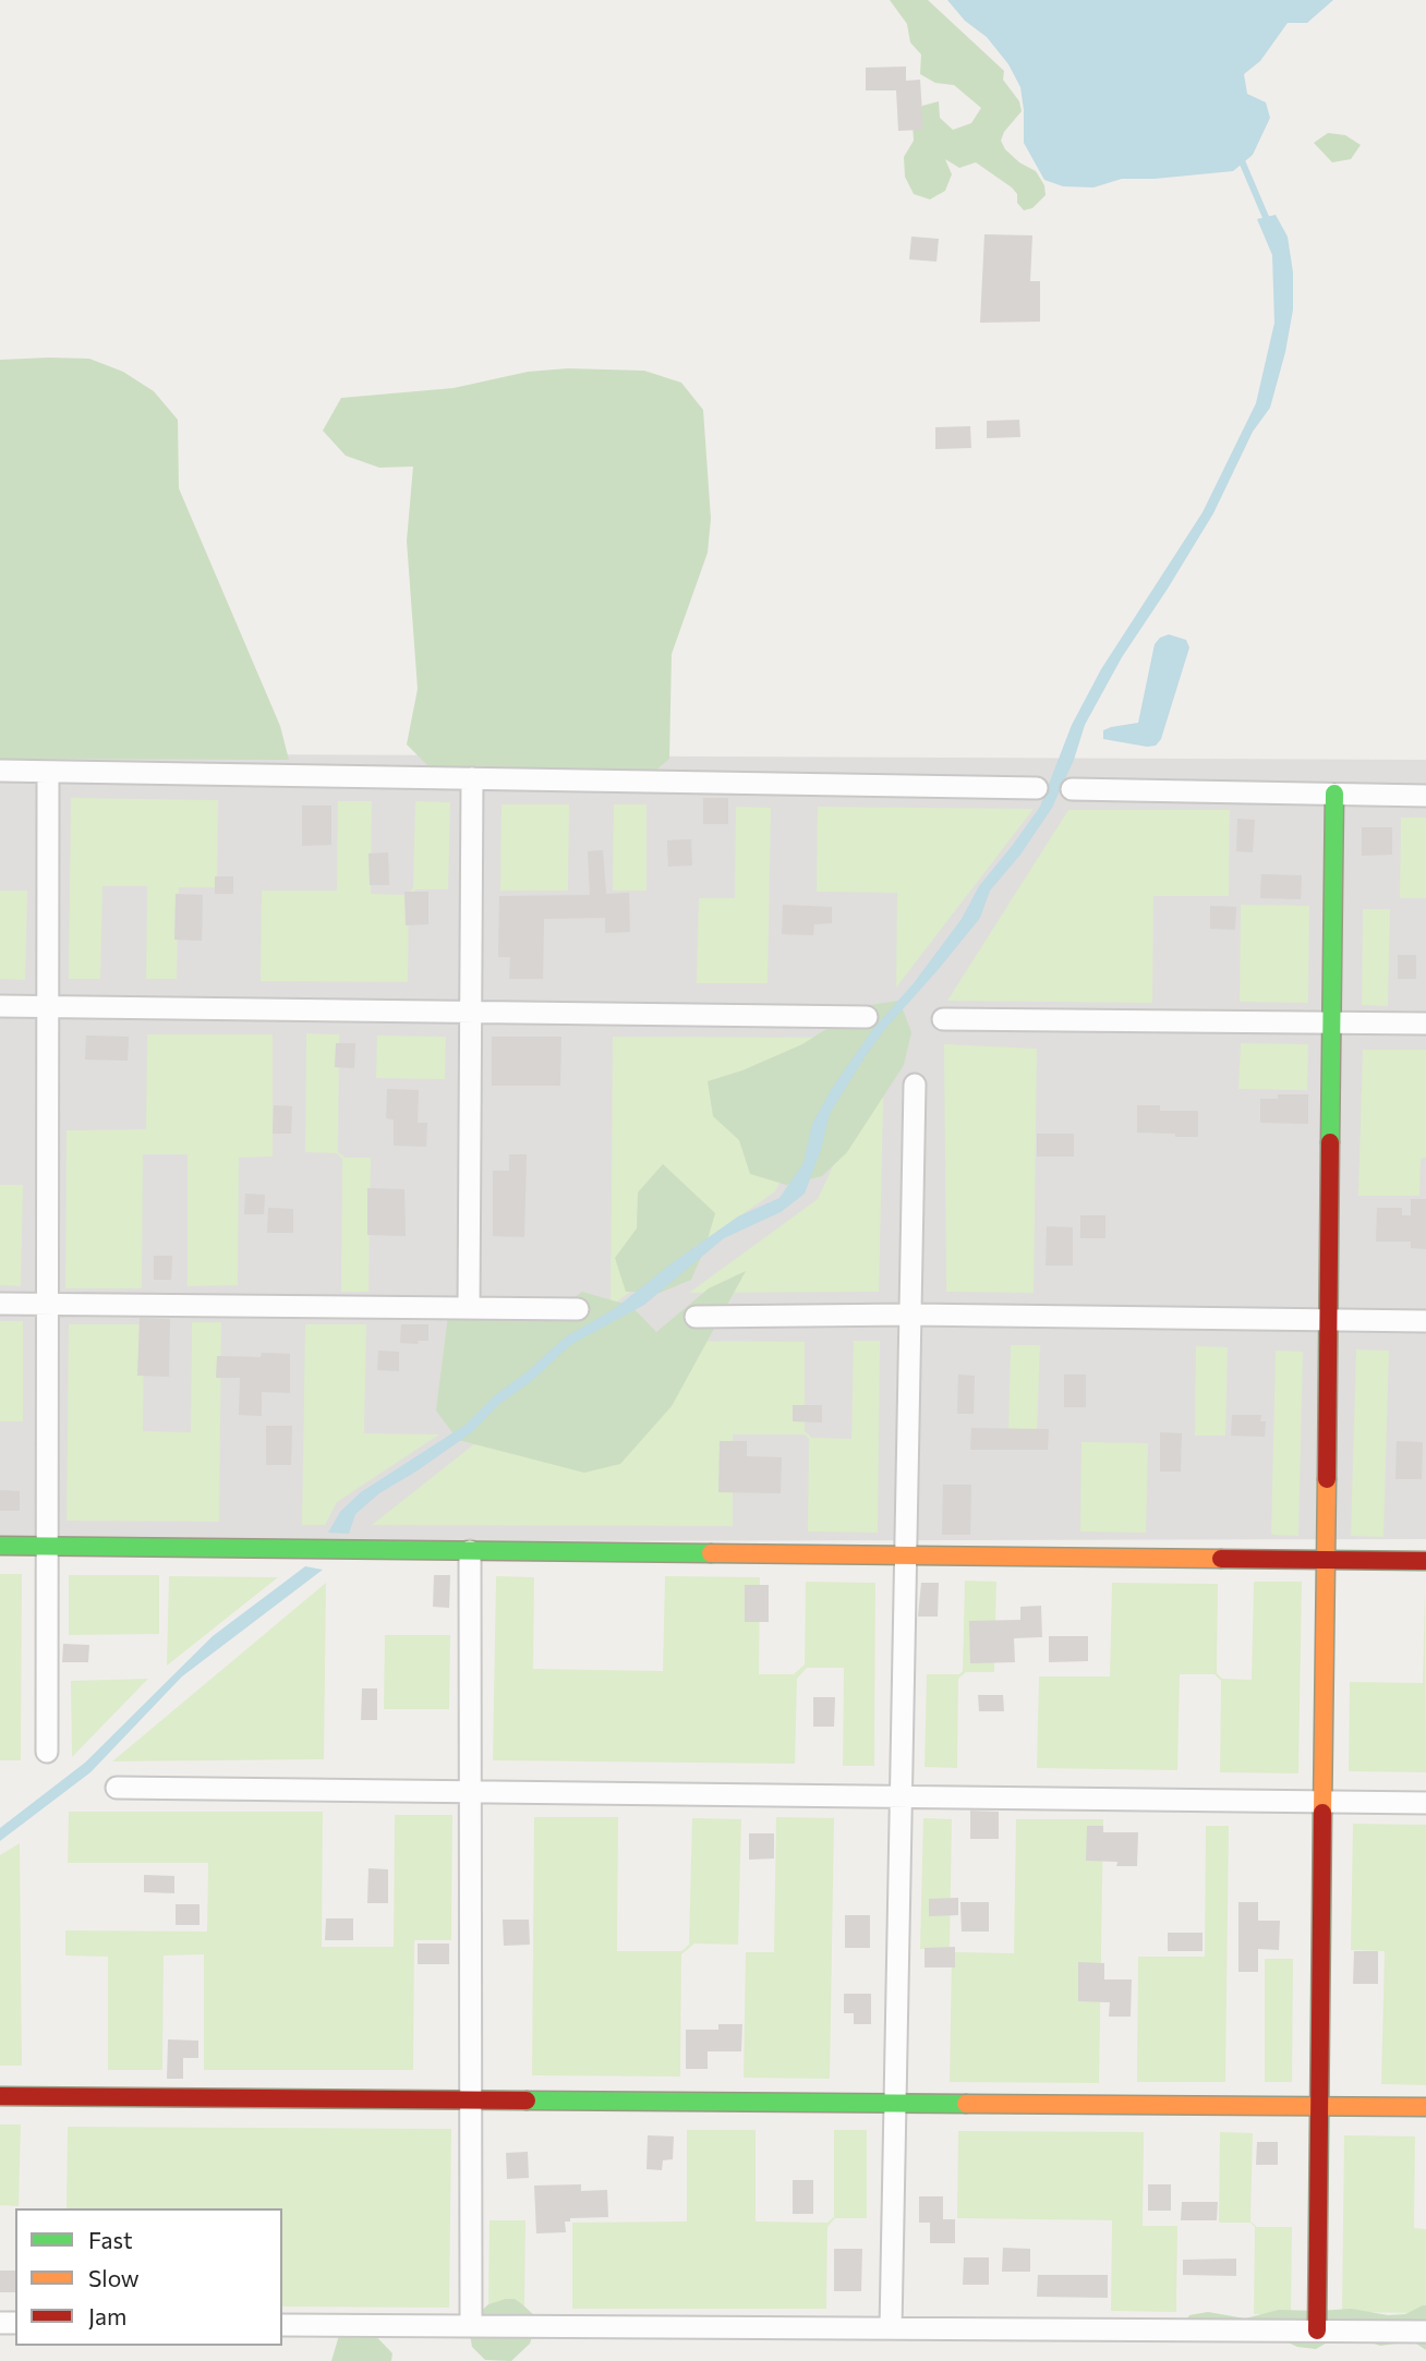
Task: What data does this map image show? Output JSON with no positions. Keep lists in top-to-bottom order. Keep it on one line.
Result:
{"legend":["Fast","Slow","Jam"]}
